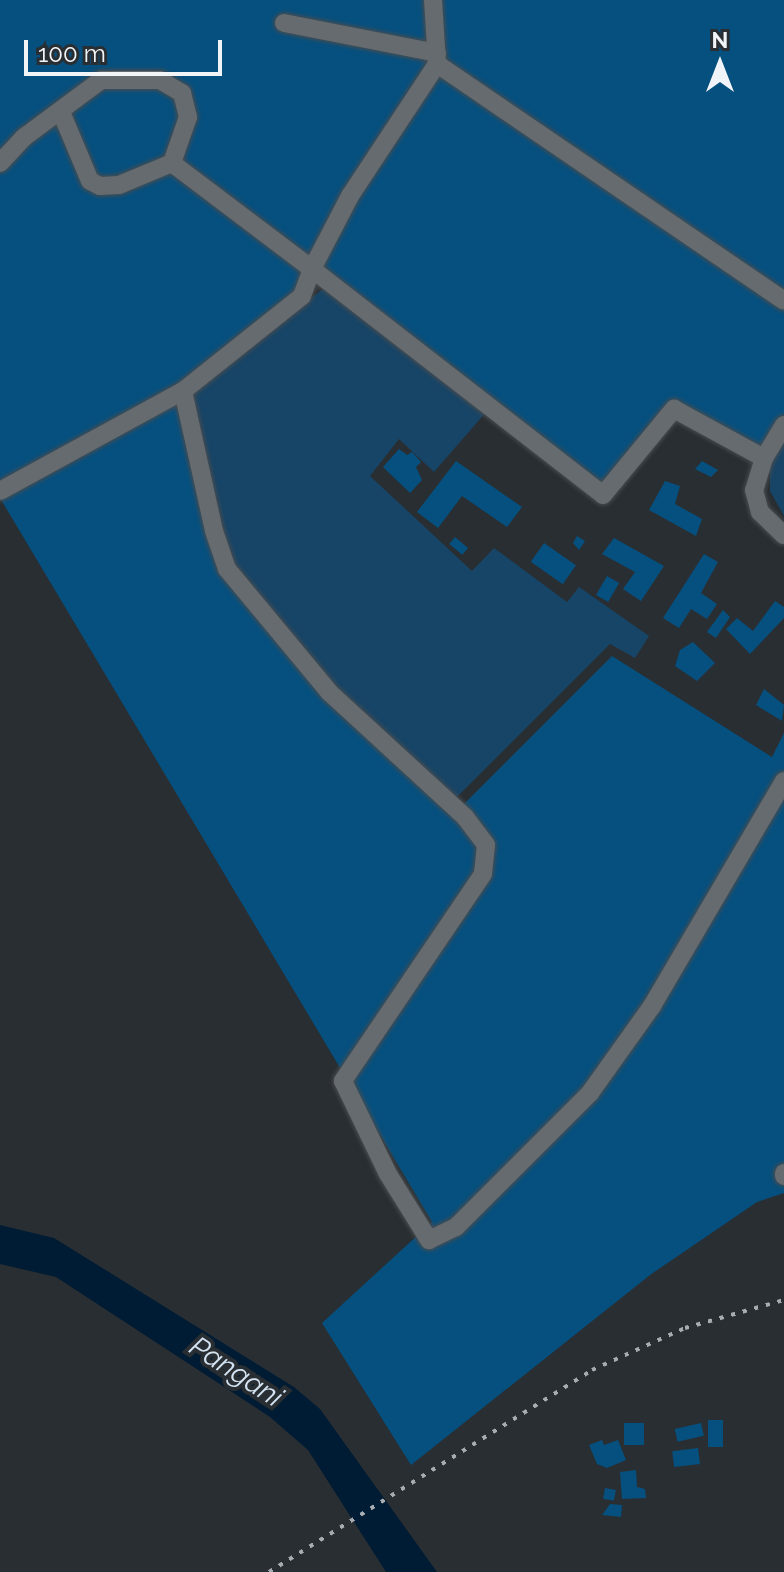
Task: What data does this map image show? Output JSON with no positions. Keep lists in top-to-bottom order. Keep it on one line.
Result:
{"water":["Pangani"],"scale_bar":"100 m","north":"top"}
